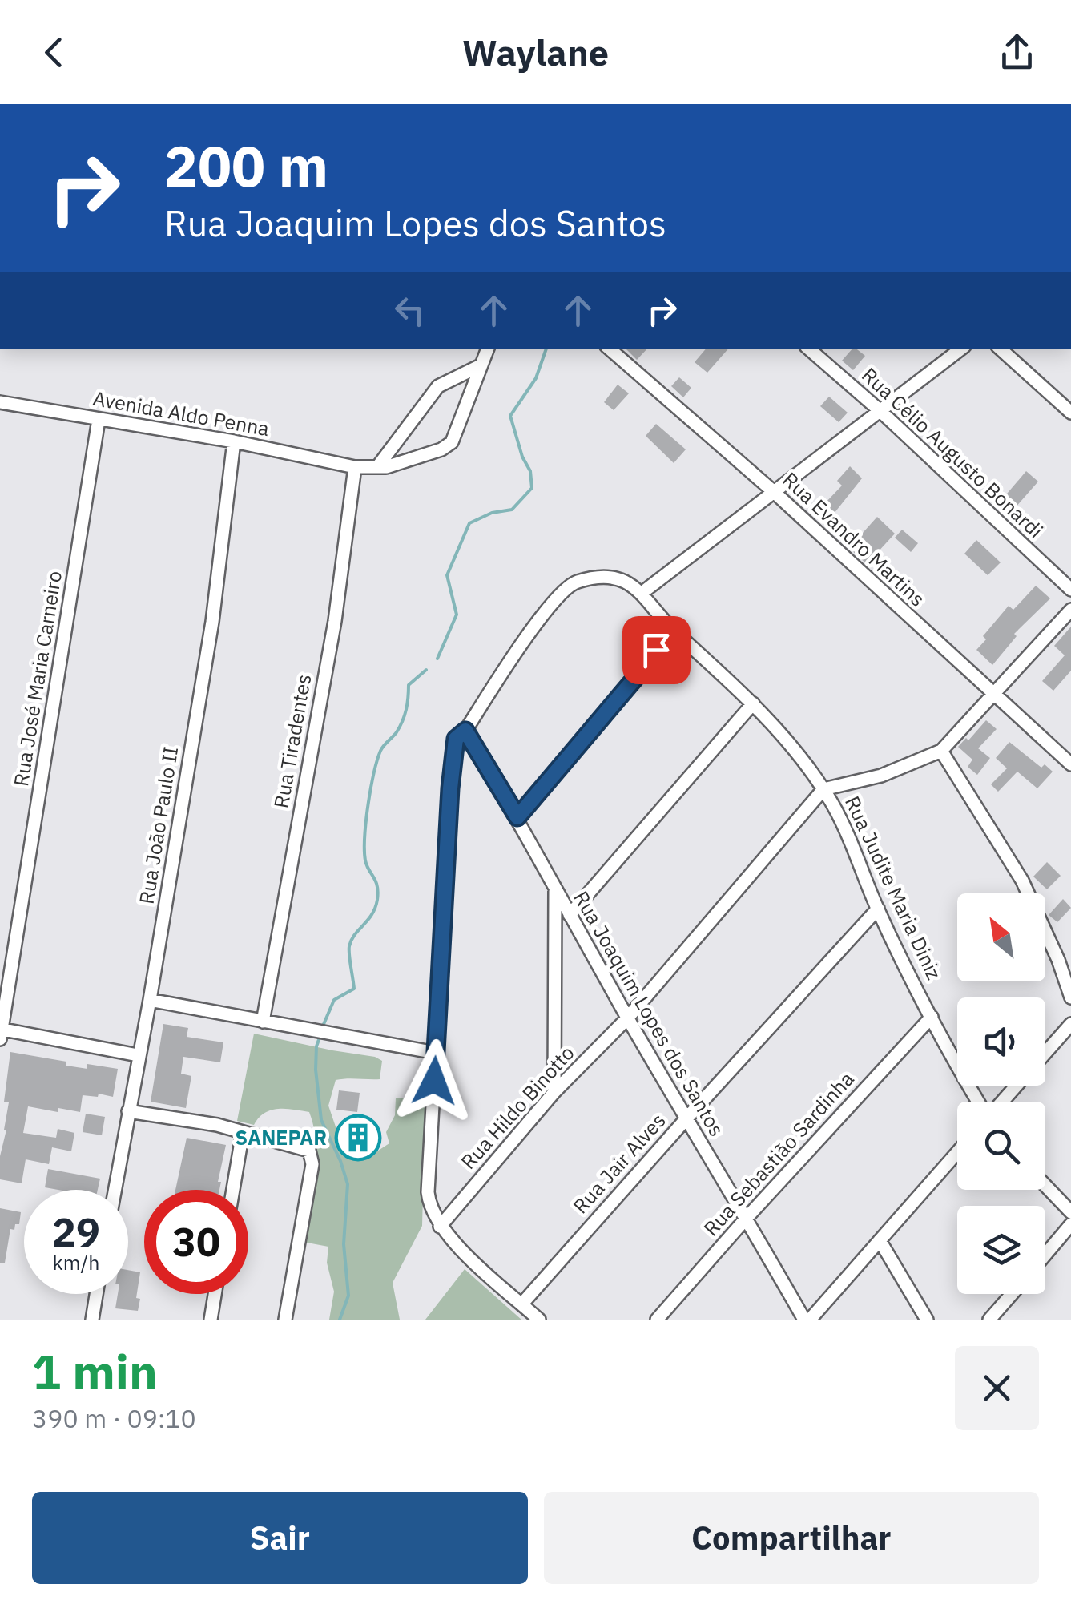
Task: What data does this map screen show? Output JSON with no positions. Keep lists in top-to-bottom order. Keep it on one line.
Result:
{"streets":{"street":["Avenida Aldo Penna","Rua Célio Augusto Bonardi","Rua Evandro Martins","Rua José Maria Carneiro","Rua Tiradentes","Rua João Paulo II","Rua Judite Maria Diniz","Rua Joaquim Lopes dos Santos","Rua Hildo Binotto","Rua Sebastião Sardinha","Rua Jair Alves"]},"crossings":[["Avenida Aldo Penna","Rua José Maria Carneiro"],["Avenida Aldo Penna","Rua Tiradentes"],["Avenida Aldo Penna","Rua João Paulo II"],["Rua Judite Maria Diniz","Rua Joaquim Lopes dos Santos"],["Rua Judite Maria Diniz","Rua Hildo Binotto"],["Rua Judite Maria Diniz","Rua Sebastião Sardinha"],["Rua Judite Maria Diniz","Rua Jair Alves"],["Rua Joaquim Lopes dos Santos","Rua Hildo Binotto"],["Rua Joaquim Lopes dos Santos","Rua Sebastião Sardinha"],["Rua Joaquim Lopes dos Santos","Rua Jair Alves"]],"places":{"building":["SANEPAR"]},"north":"top left","page":{"header":"Waylane","turn":["200 m","Rua Joaquim Lopes dos Santos"],"speed":"29 km/h","limit":"30","heading":["1 min","390 m · 09:10"],"buttons":["Sair","Compartilhar"]}}
